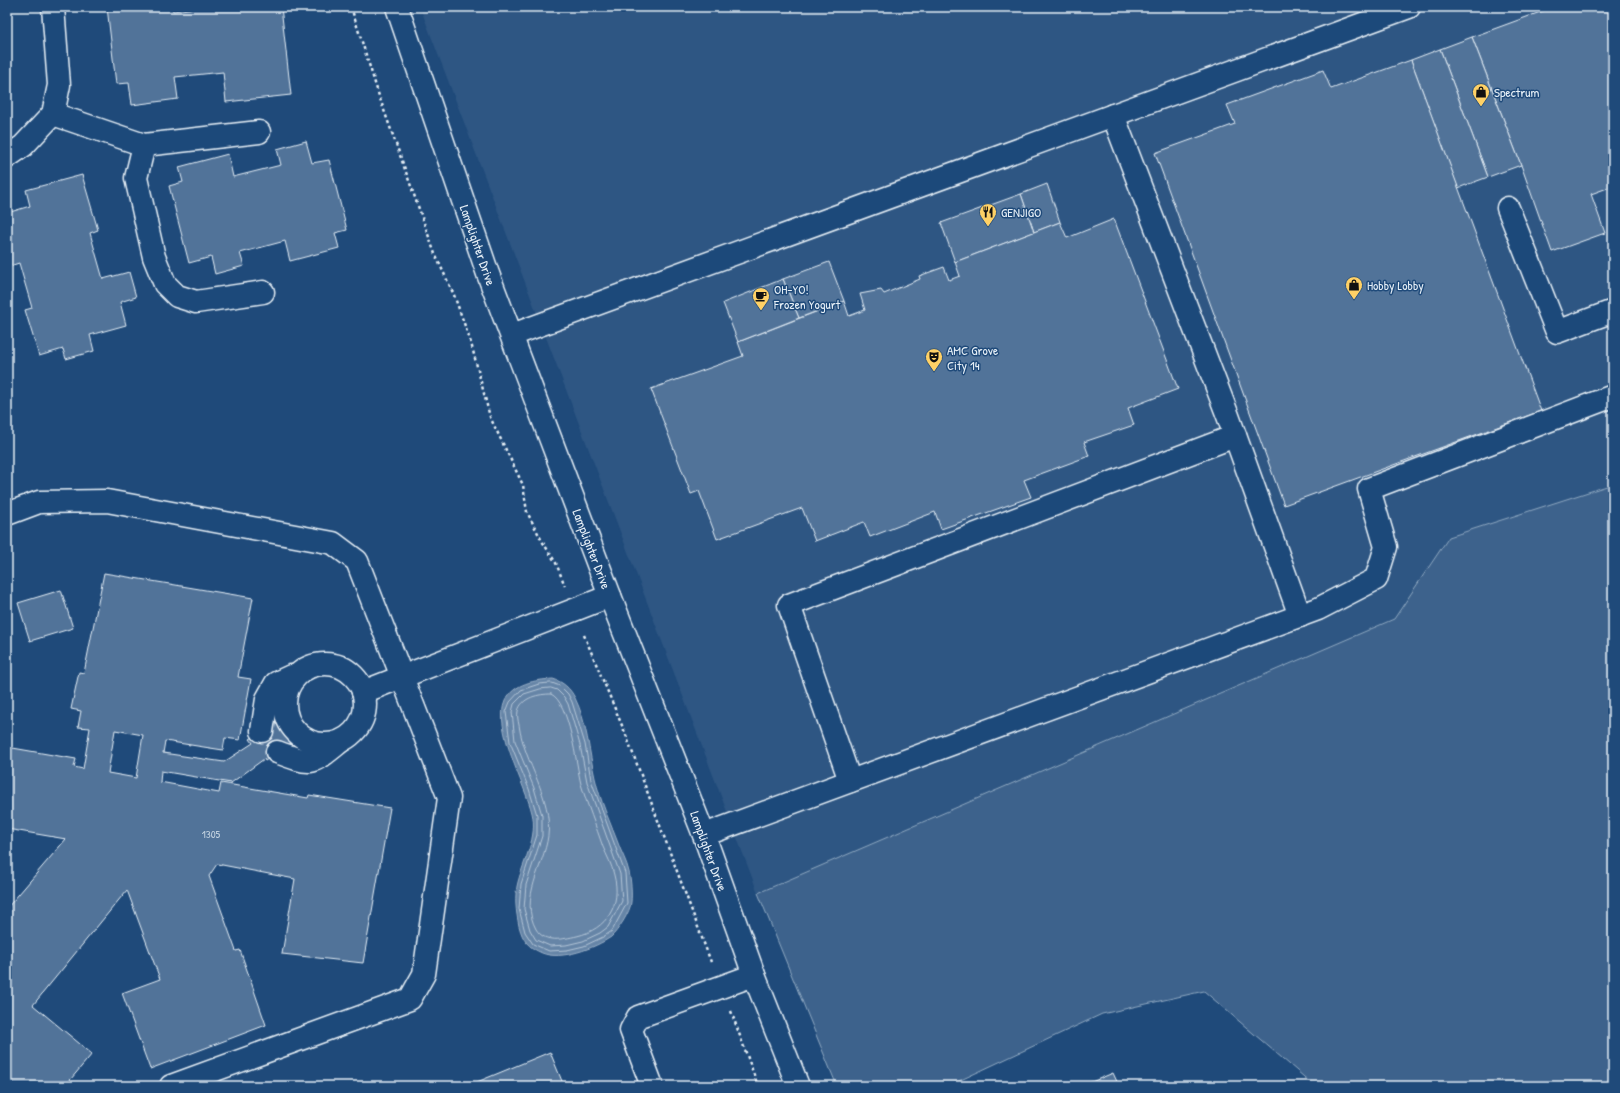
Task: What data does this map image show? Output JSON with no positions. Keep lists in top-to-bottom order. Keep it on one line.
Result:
{"streets":{"street":["Lamplighter Drive"]},"places":{"shop":["Spectrum","Hobby Lobby"],"restaurant":["GENJIGO"],"cafe":["OH-YO! Frozen Yogurt"],"theatre":["AMC Grove City 14"]},"house_numbers":["1305"]}
